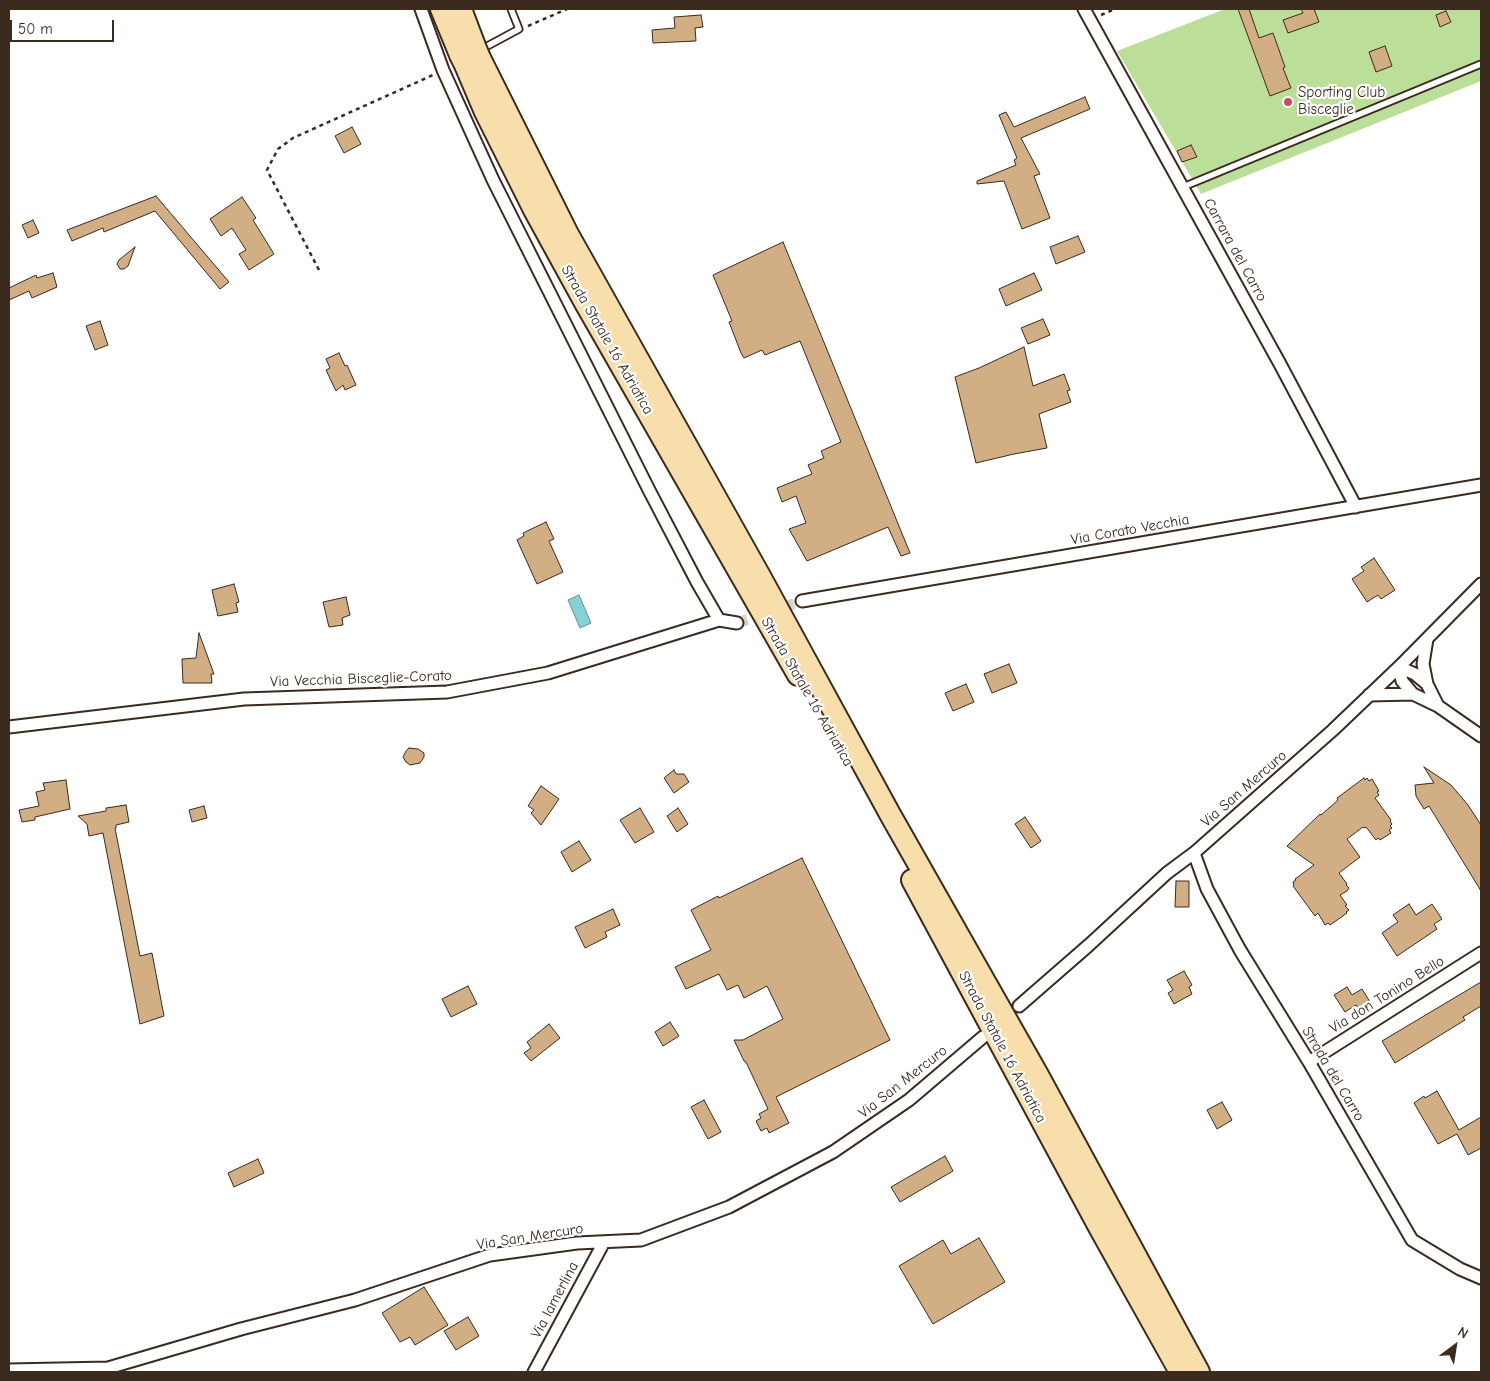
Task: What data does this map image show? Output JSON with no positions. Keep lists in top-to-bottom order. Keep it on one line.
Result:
{"streets":{"highway":["Strada Statale 16 Adriatica"],"street":["Carrara del Carro","Via Corato Vecchia","Via Vecchia Bisceglie-Corato","Via San Mercuro","Via don Tonino Bello","Strada del Carro","Via lamerlina"]},"crossings":[["Carrara del Carro","Via Corato Vecchia"],["Via San Mercuro","Strada del Carro"],["Via San Mercuro","Via lamerlina"],["Via don Tonino Bello","Strada del Carro"]],"places":["Sporting Club Bisceglie"],"scale_bar":"50 m","north":"top right"}
